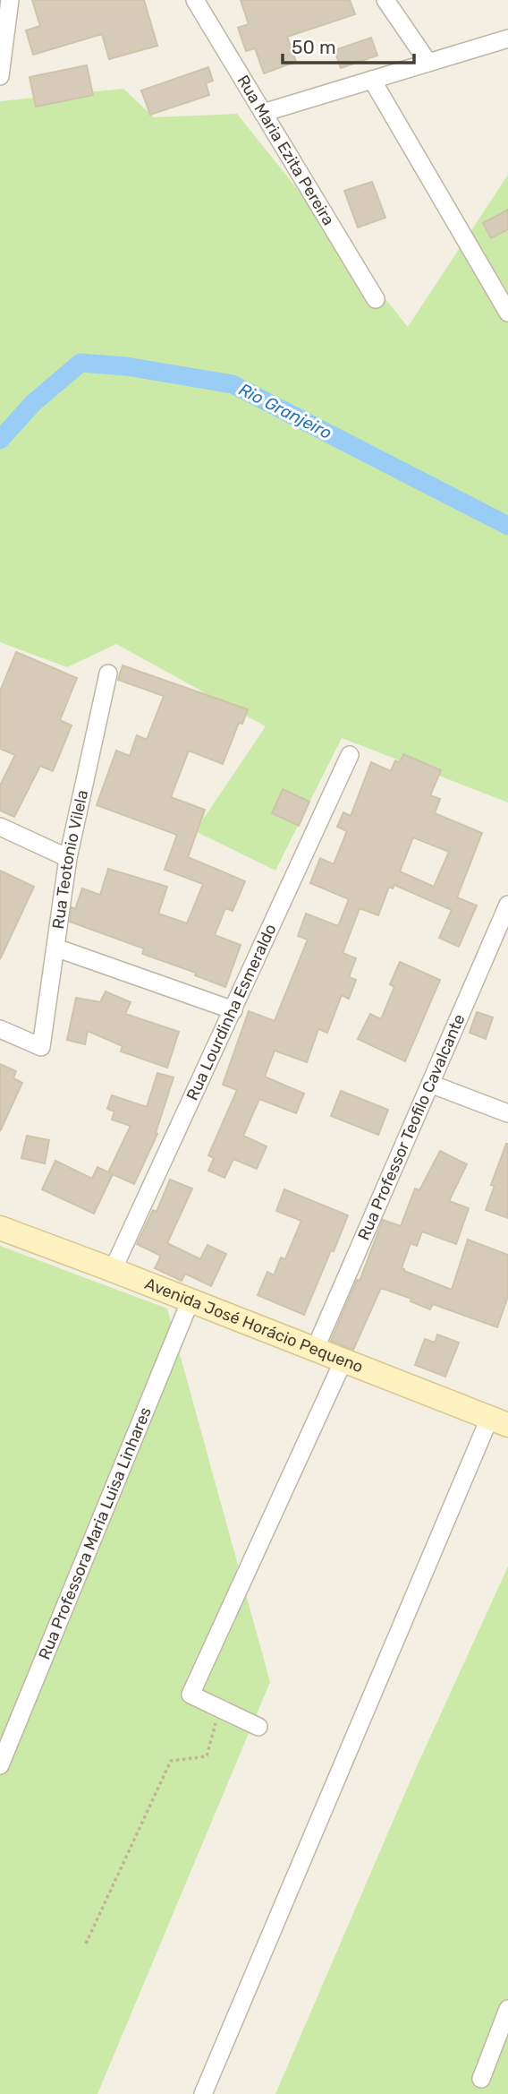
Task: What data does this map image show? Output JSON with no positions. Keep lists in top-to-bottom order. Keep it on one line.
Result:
{"streets":{"street":["Rua Maria Ezita Pereira","Rua Teotonio Vilela","Rua Lourdinha Esmeraldo","Rua Professor Teofilo Cavalcante","Avenida José Horácio Pequeno","Rua Professora Maria Luisa Linhares"]},"crossings":[["Rua Lourdinha Esmeraldo","Avenida José Horácio Pequeno"],["Rua Professor Teofilo Cavalcante","Avenida José Horácio Pequeno"],["Avenida José Horácio Pequeno","Rua Professora Maria Luisa Linhares"]],"water":["Rio Granjeiro"],"scale_bar":"50 m"}
